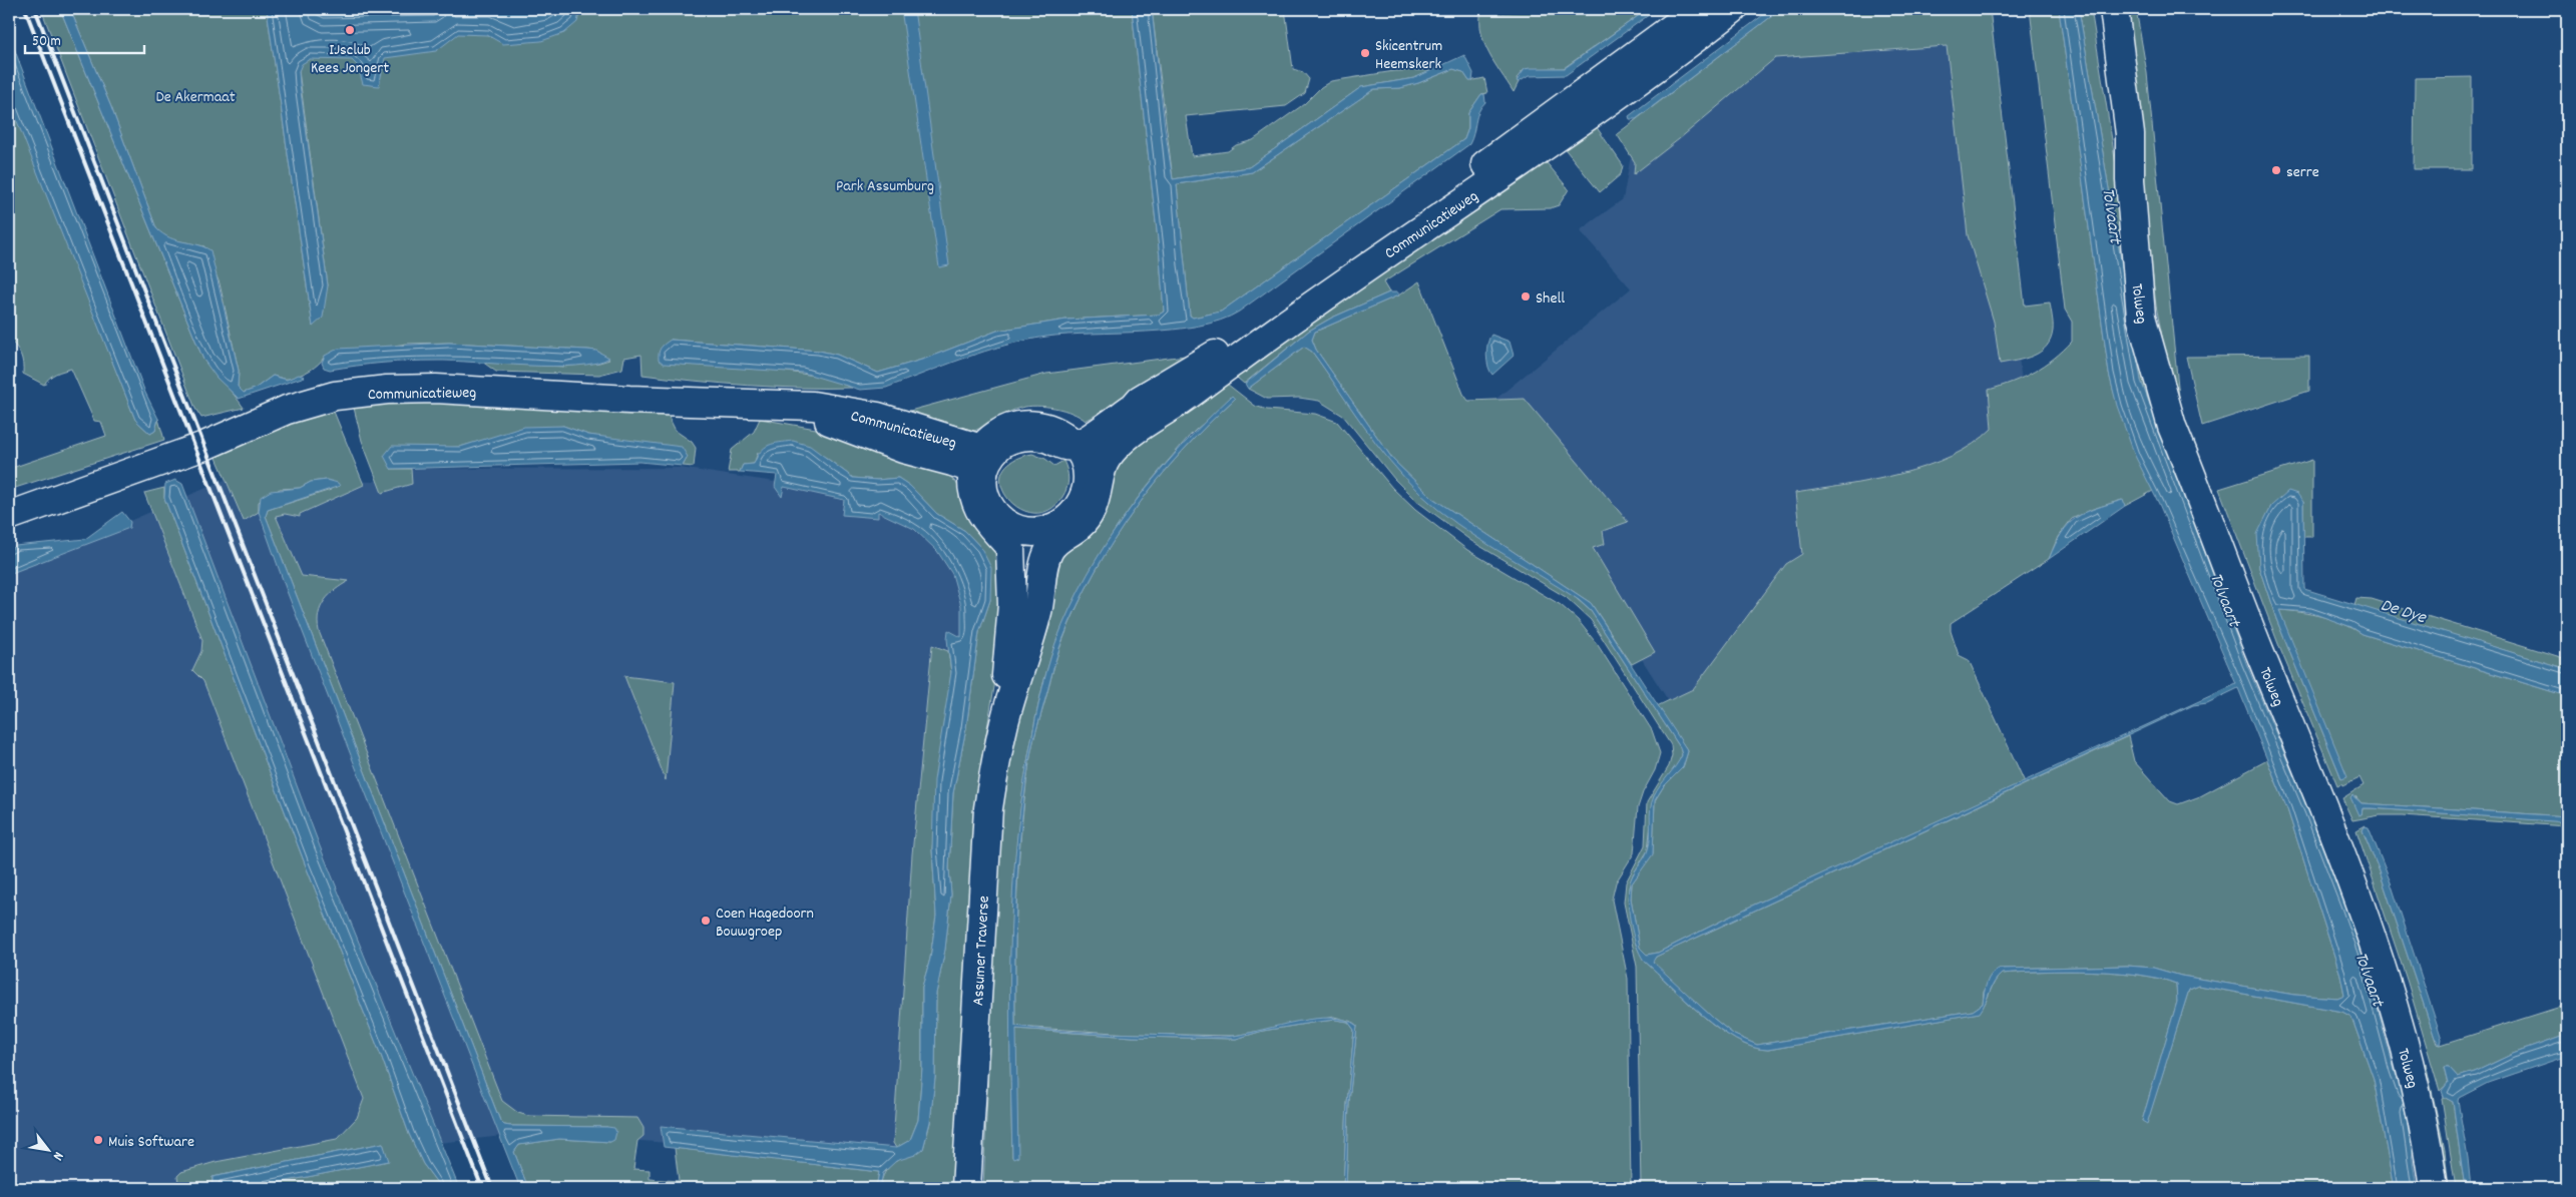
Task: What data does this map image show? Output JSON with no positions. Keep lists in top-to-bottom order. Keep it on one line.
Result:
{"streets":{"main road":["Communicatieweg","Tolweg","Assumer Traverse"]},"crossings":[["Communicatieweg","Assumer Traverse"]],"water":["Tolvaart","De Dye"],"parks":["De Akermaat","Park Assumburg"],"places":["IJsclub Kees Jongert","Skicentrum Heemskerk","serre","Shell","Coen Hagedoorn Bouwgroep","Muis Software"],"scale_bar":"50 m","north":"bottom right"}
